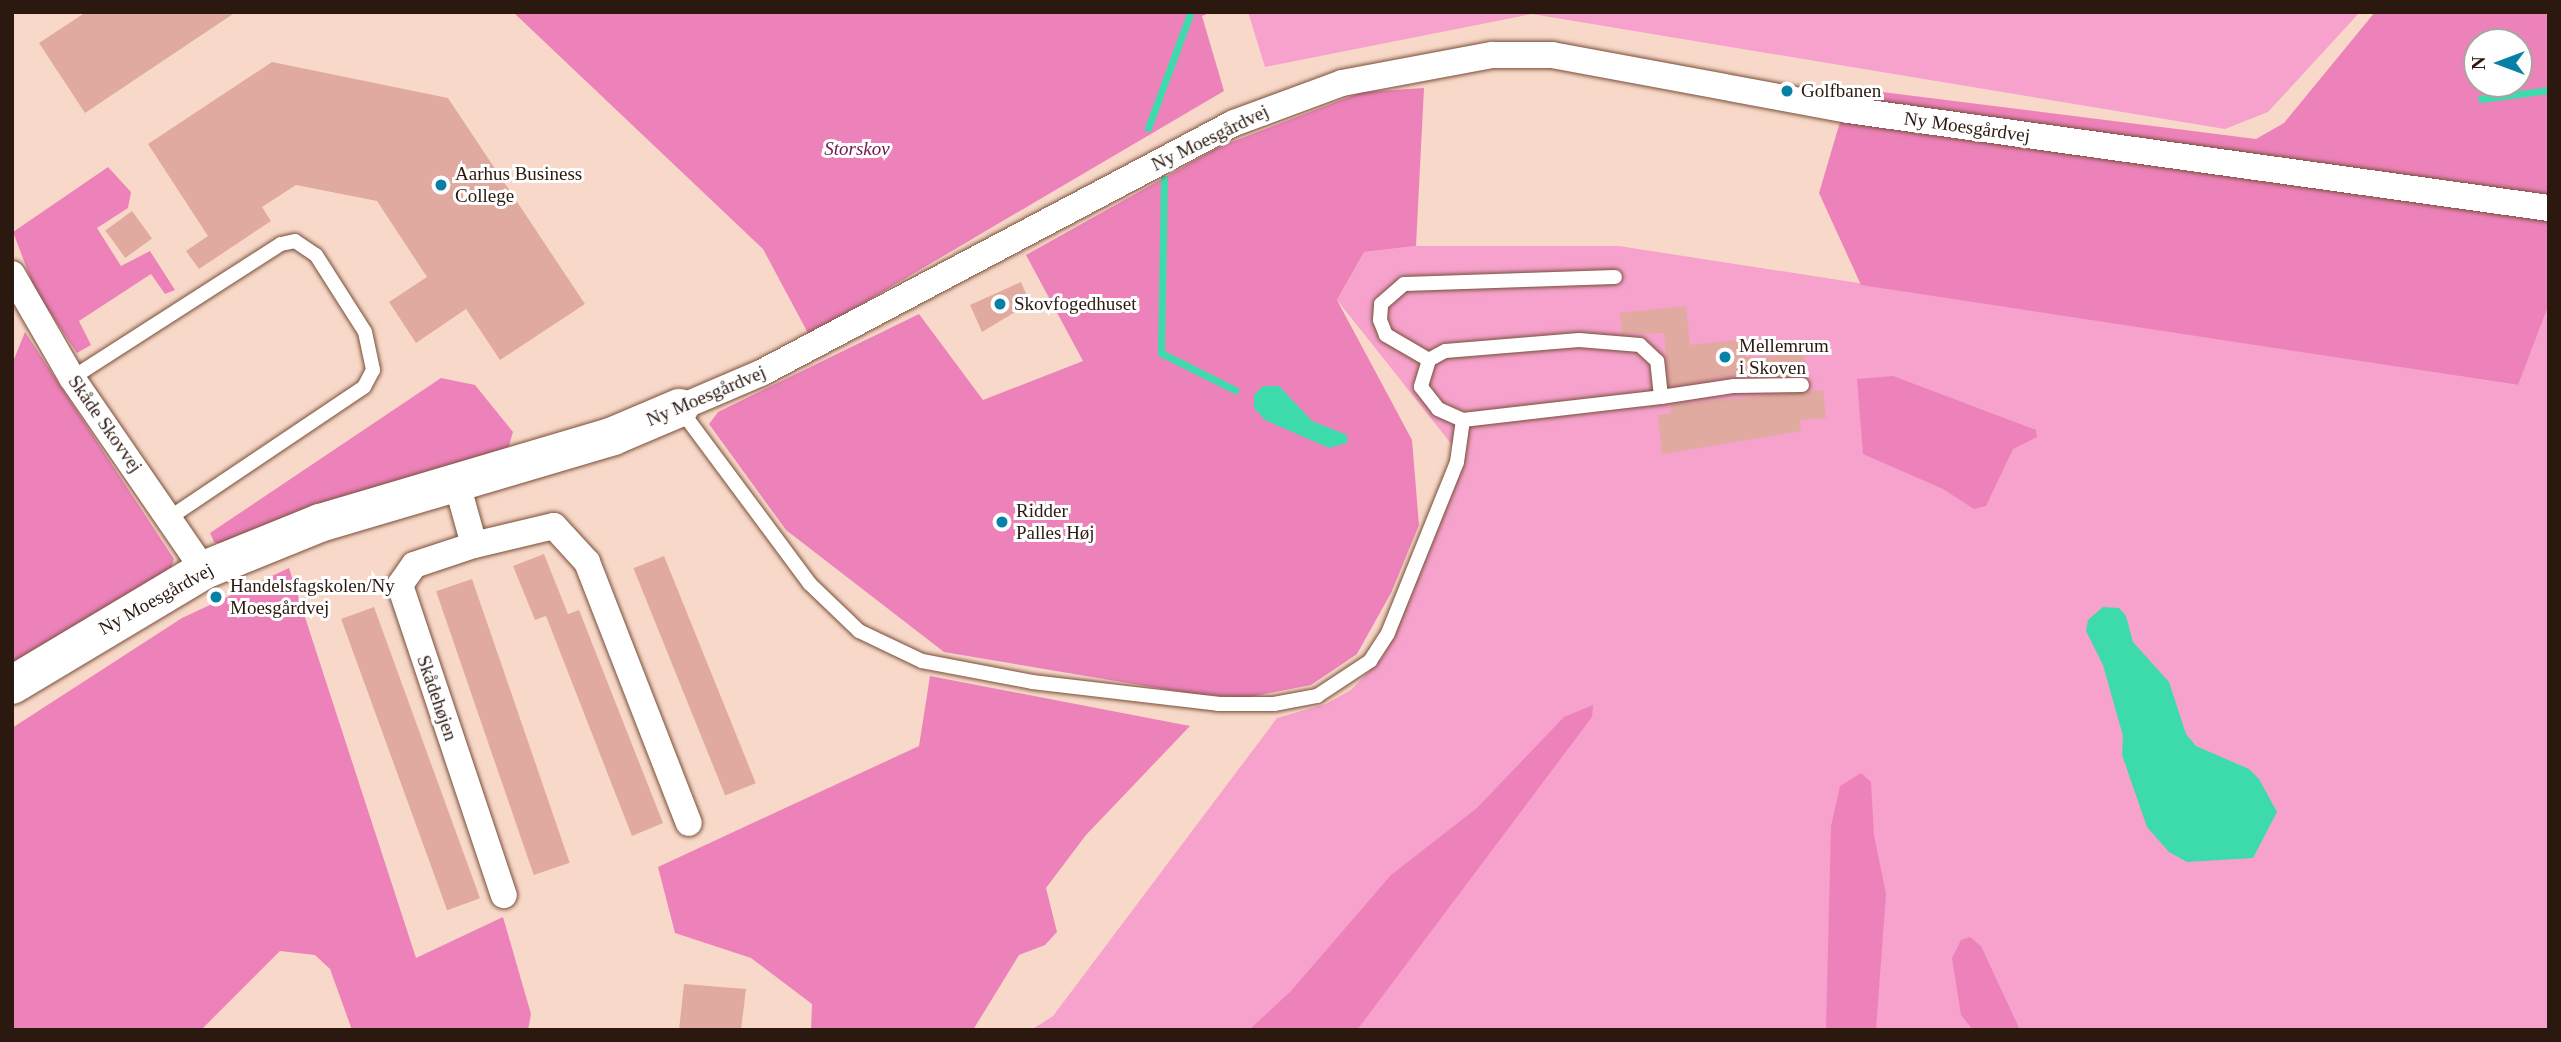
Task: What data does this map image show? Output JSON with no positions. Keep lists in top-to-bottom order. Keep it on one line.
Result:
{"streets":{"street":["Ny Moesgårdvej","Skåde Skovvej","Skådehøjen"]},"crossings":[["Ny Moesgårdvej","Skåde Skovvej"]],"parks":["Storskov"],"places":["Golfbanen","Aarhus Business College","Skovfogedhuset","Mellemrum i Skoven","Ridder Palles Høj","Handelsfagskolen/Ny Moesgårdvej"],"north":"left"}
